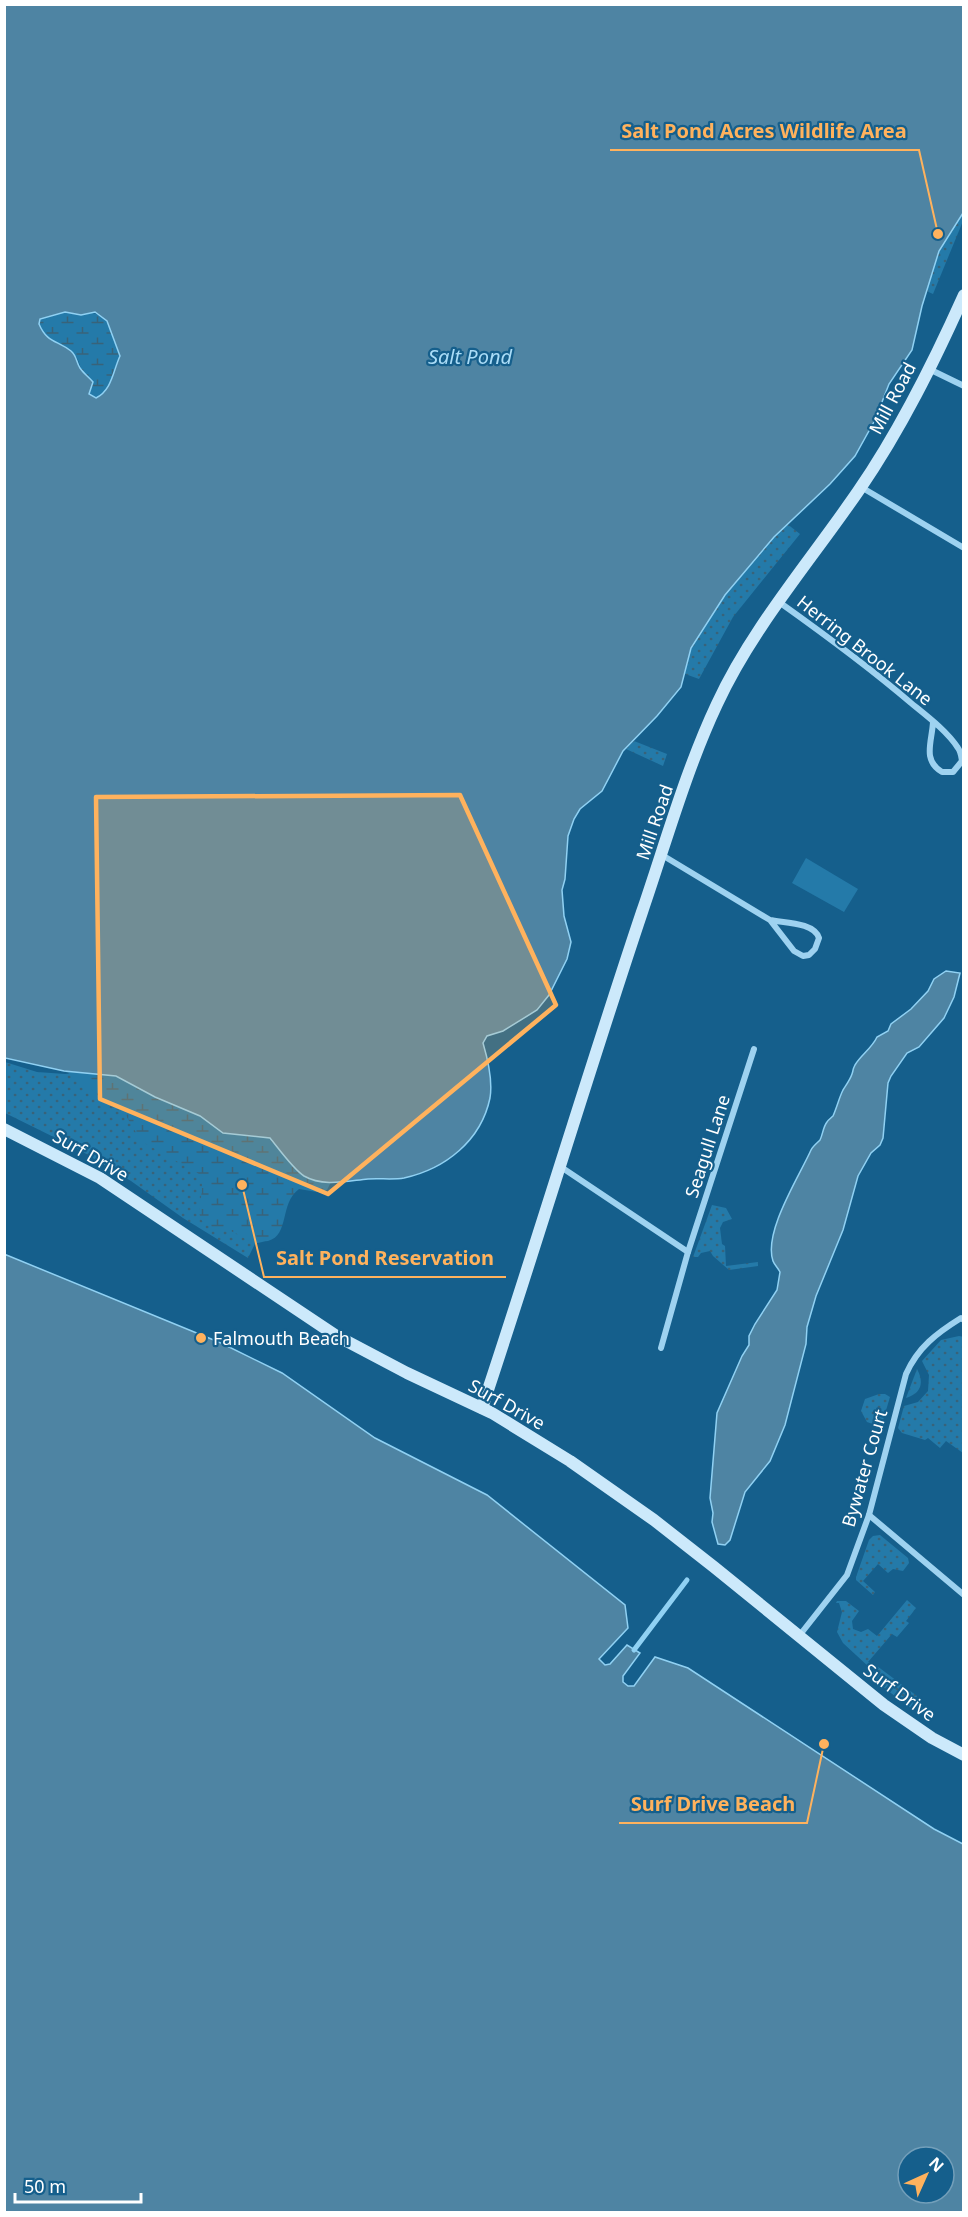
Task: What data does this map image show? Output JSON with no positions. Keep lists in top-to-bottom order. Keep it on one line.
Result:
{"streets":{"street":["Mill Road","Herring Brook Lane","Seagull Lane","Surf Drive","Bywater Court"]},"crossings":[["Mill Road","Herring Brook Lane"],["Mill Road","Surf Drive"],["Surf Drive","Bywater Court"]],"water":["Salt Pond"],"places":["Salt Pond Acres Wildlife Area","Salt Pond Reservation","Falmouth Beach","Surf Drive Beach"],"scale_bar":"50 m","north":"top right"}
